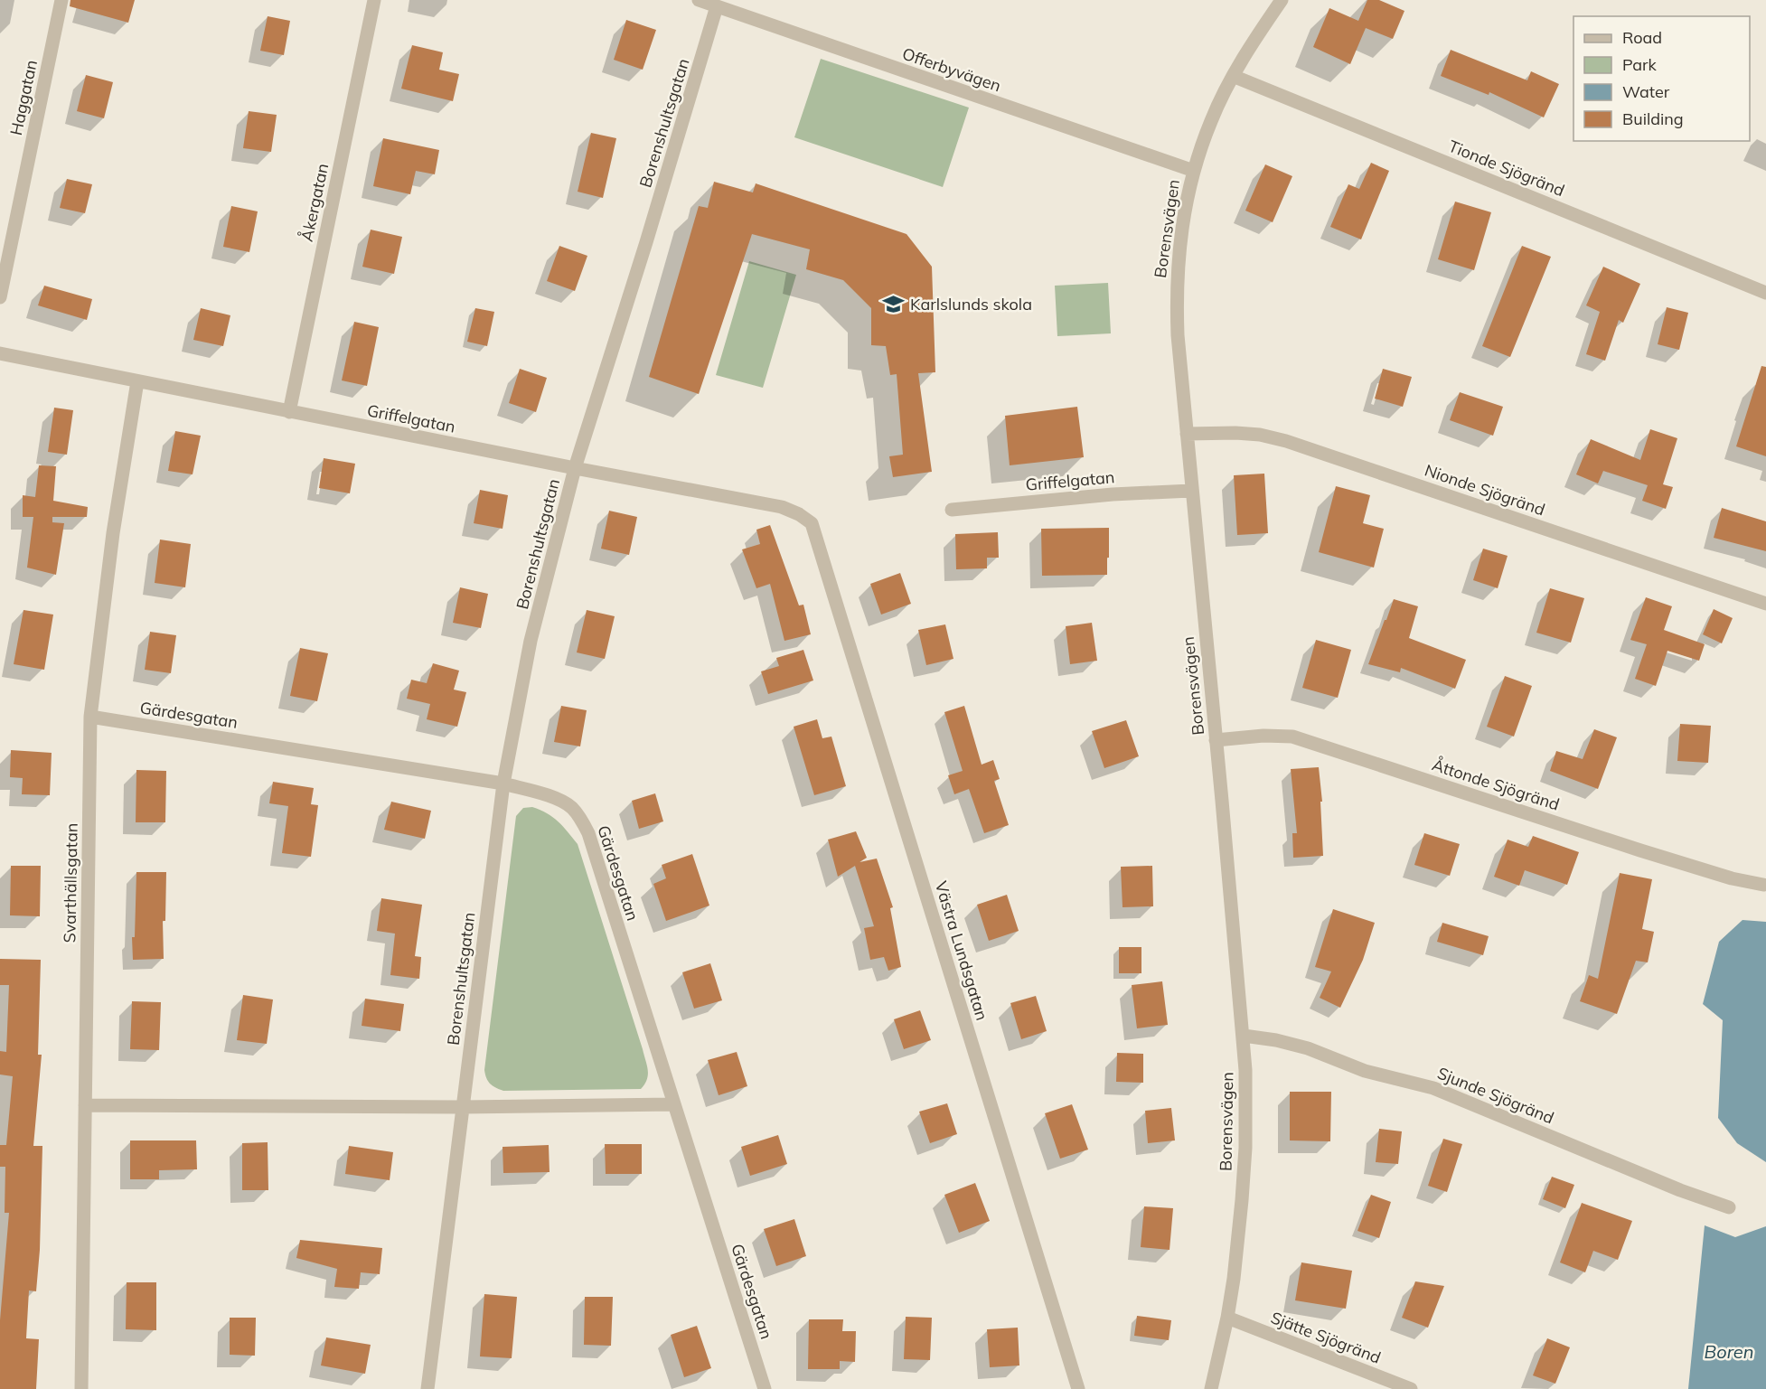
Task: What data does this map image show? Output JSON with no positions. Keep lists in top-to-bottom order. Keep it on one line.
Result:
{"streets":{"street":["Offerbyvägen","Haggatan","Borenshultsgatan","Tionde Sjögränd","Åkergatan","Borensvägen","Griffelgatan","Nionde Sjögränd","Gärdesgatan","Åttonde Sjögränd","Svarthällsgatan","Västra Lundsgatan","Sjunde Sjögränd","Sjätte Sjögränd"]},"crossings":[["Offerbyvägen","Borenshultsgatan"],["Offerbyvägen","Borensvägen"],["Borenshultsgatan","Griffelgatan"],["Borenshultsgatan","Gärdesgatan"],["Tionde Sjögränd","Borensvägen"],["Åkergatan","Griffelgatan"],["Borensvägen","Griffelgatan"],["Borensvägen","Nionde Sjögränd"],["Borensvägen","Åttonde Sjögränd"],["Borensvägen","Sjunde Sjögränd"],["Borensvägen","Sjätte Sjögränd"],["Griffelgatan","Svarthällsgatan"],["Griffelgatan","Västra Lundsgatan"],["Gärdesgatan","Svarthällsgatan"]],"water":["Boren"],"places":{"school or university":["Karlslunds skola"]},"legend":["Road","Park","Water","Building"]}
